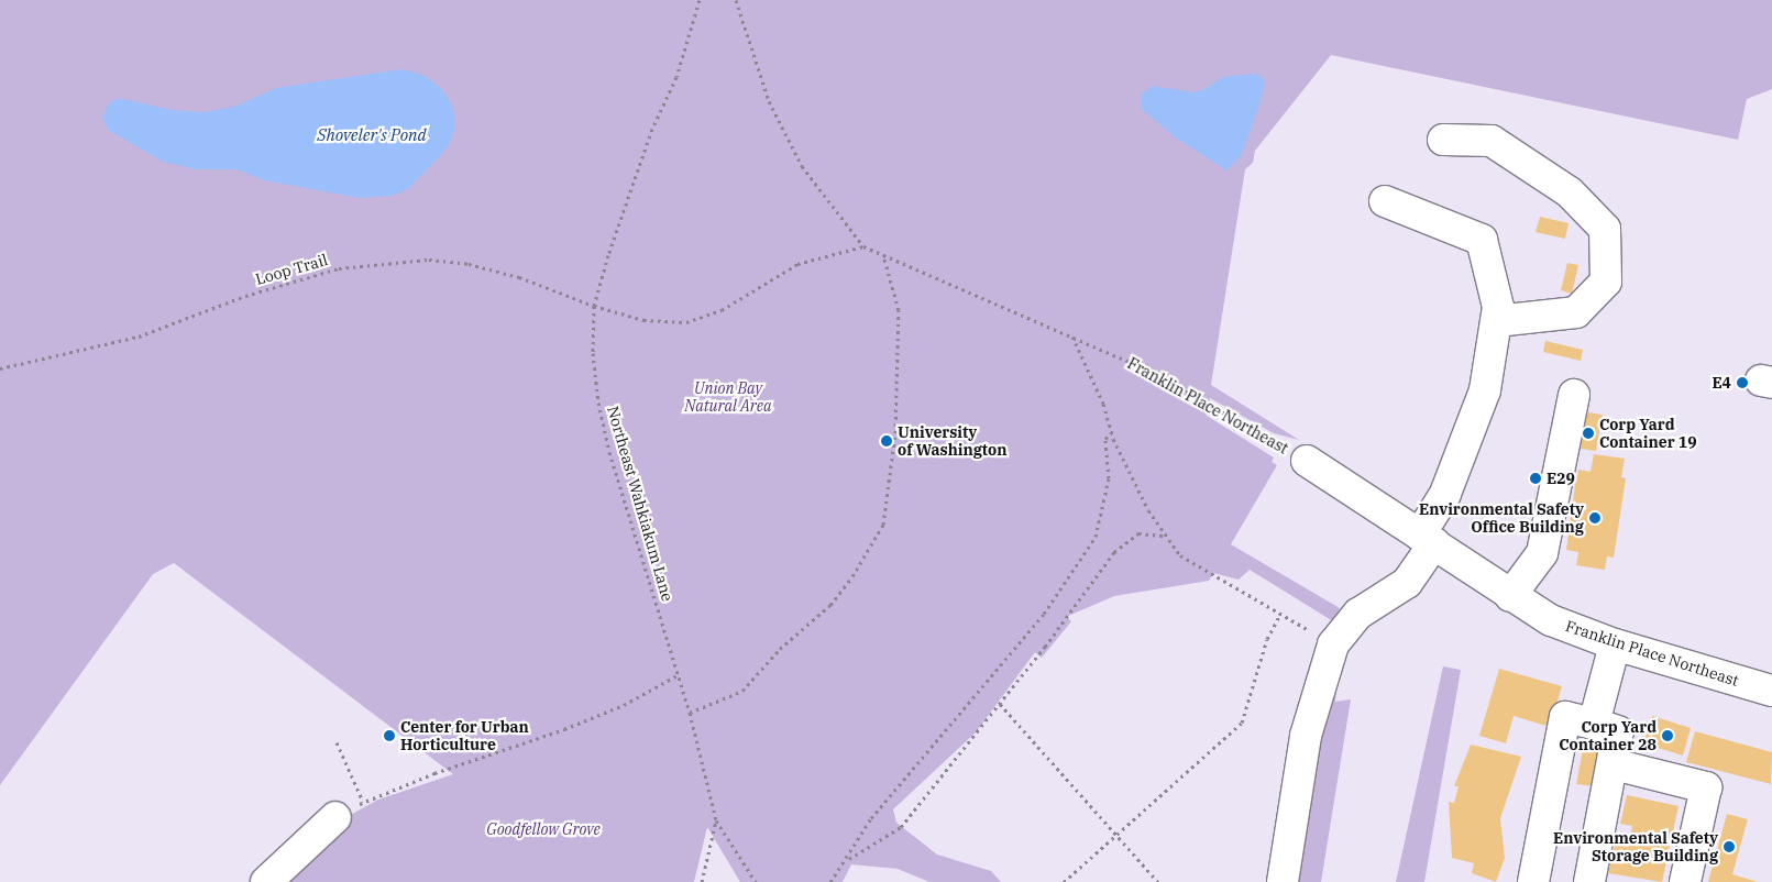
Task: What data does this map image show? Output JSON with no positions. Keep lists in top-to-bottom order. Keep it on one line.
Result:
{"streets":{"lane":["Franklin Place Northeast"],"path":["Loop Trail","Northeast Wahkiakum Lane"]},"crossings":[["Loop Trail","Northeast Wahkiakum Lane"]],"water":["Shoveler's Pond"],"parks":["Union Bay Natural Area","Goodfellow Grove"],"places":["E4","Corp Yard Container 19","University of Washington","E29","Environmental Safety Office Building","Center for Urban Horticulture","Corp Yard Container 28","Environmental Safety Storage Building"]}
